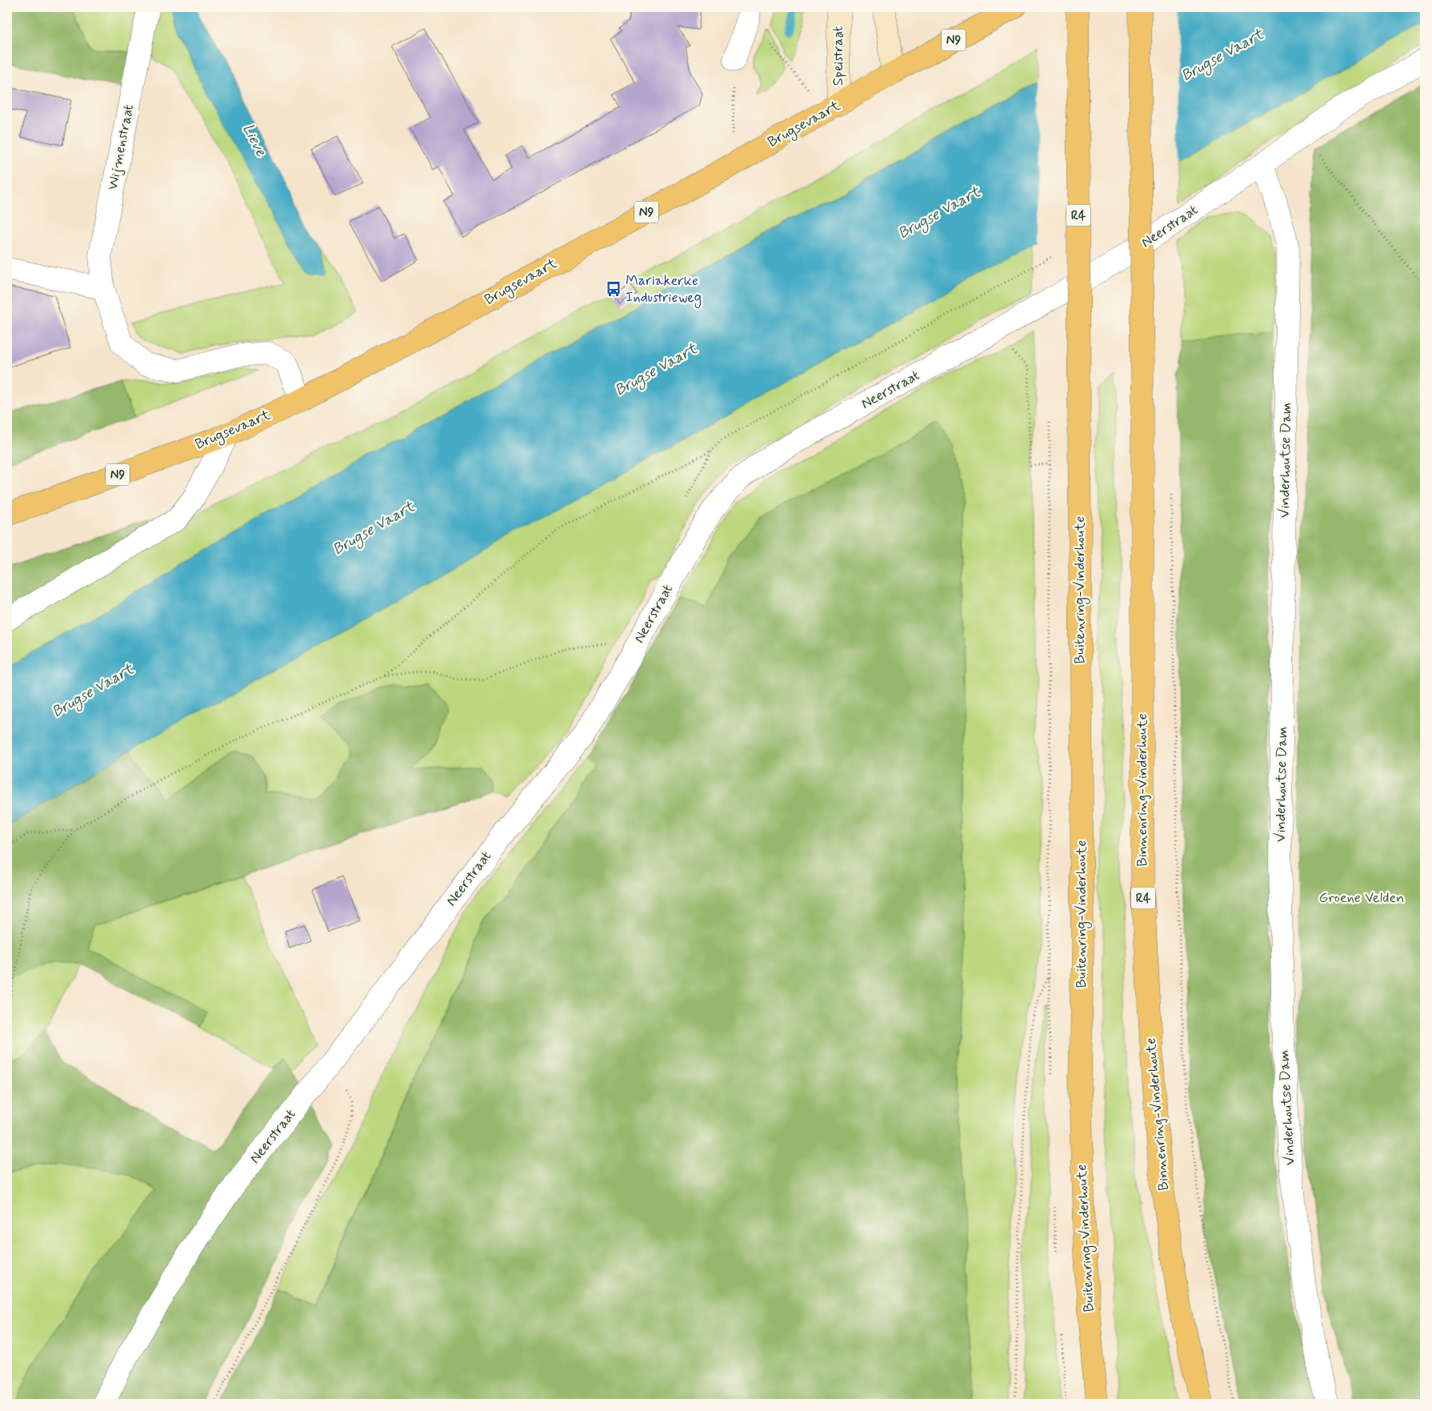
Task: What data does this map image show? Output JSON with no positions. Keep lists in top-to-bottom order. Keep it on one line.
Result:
{"streets":{"main road":["N9","Brugsevaart","R4","Buitenring-Vinderhoute","Binnenring-Vinderhoute"],"street":["Speistraat","Wijmenstraat","Neerstraat","Vinderhoutse Dam"]},"crossings":[["Speistraat","Brugsevaart"],["Brugsevaart","Wijmenstraat"],["Neerstraat","Vinderhoutse Dam"]],"water":["Brugse Vaart","Lieve"],"parks":["Groene Velden"],"places":{"bus stop":["Mariakerke Industrieweg"]}}
